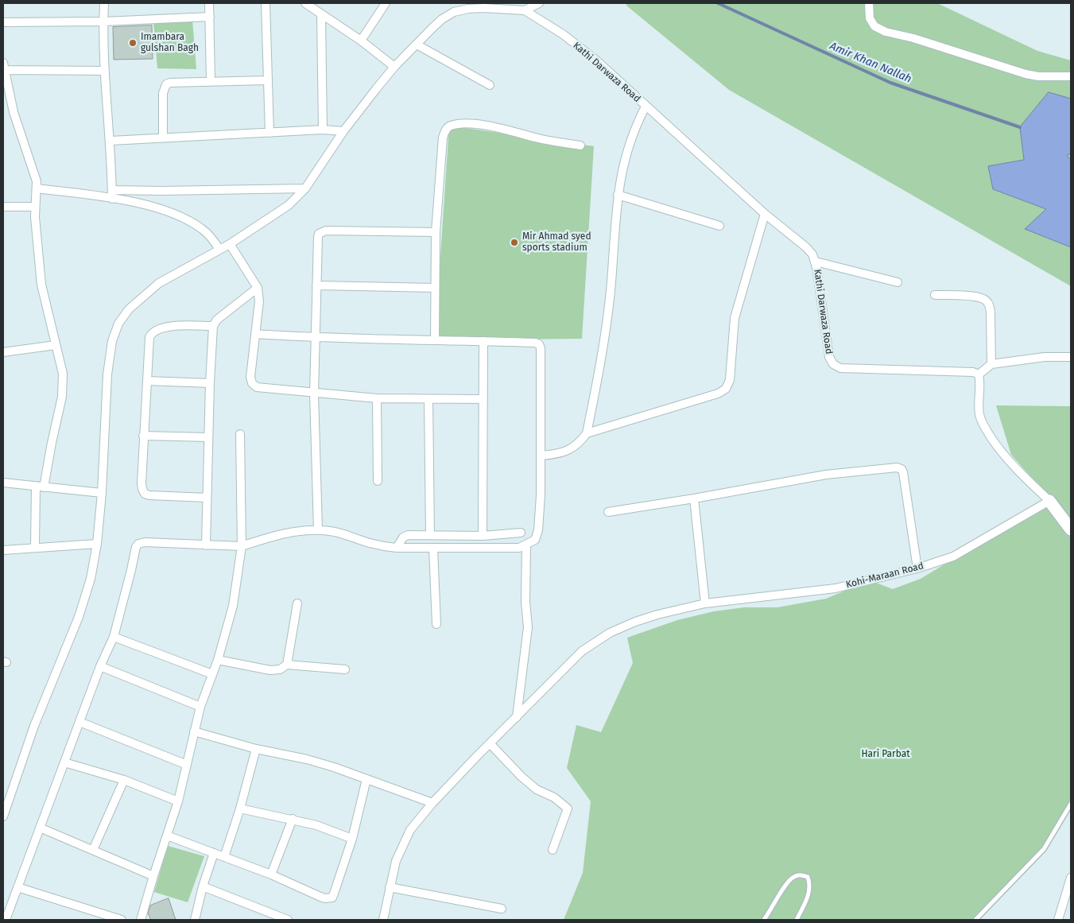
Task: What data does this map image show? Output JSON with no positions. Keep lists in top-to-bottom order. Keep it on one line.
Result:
{"streets":{"street":["Kathi Darwaza Road","Kohi-Maraan Road"]},"water":["Amir Khan Nallah"],"parks":["Hari Parbat"],"places":["Imambara gulshan Bagh","Mir Ahmad syed sports stadium"]}
